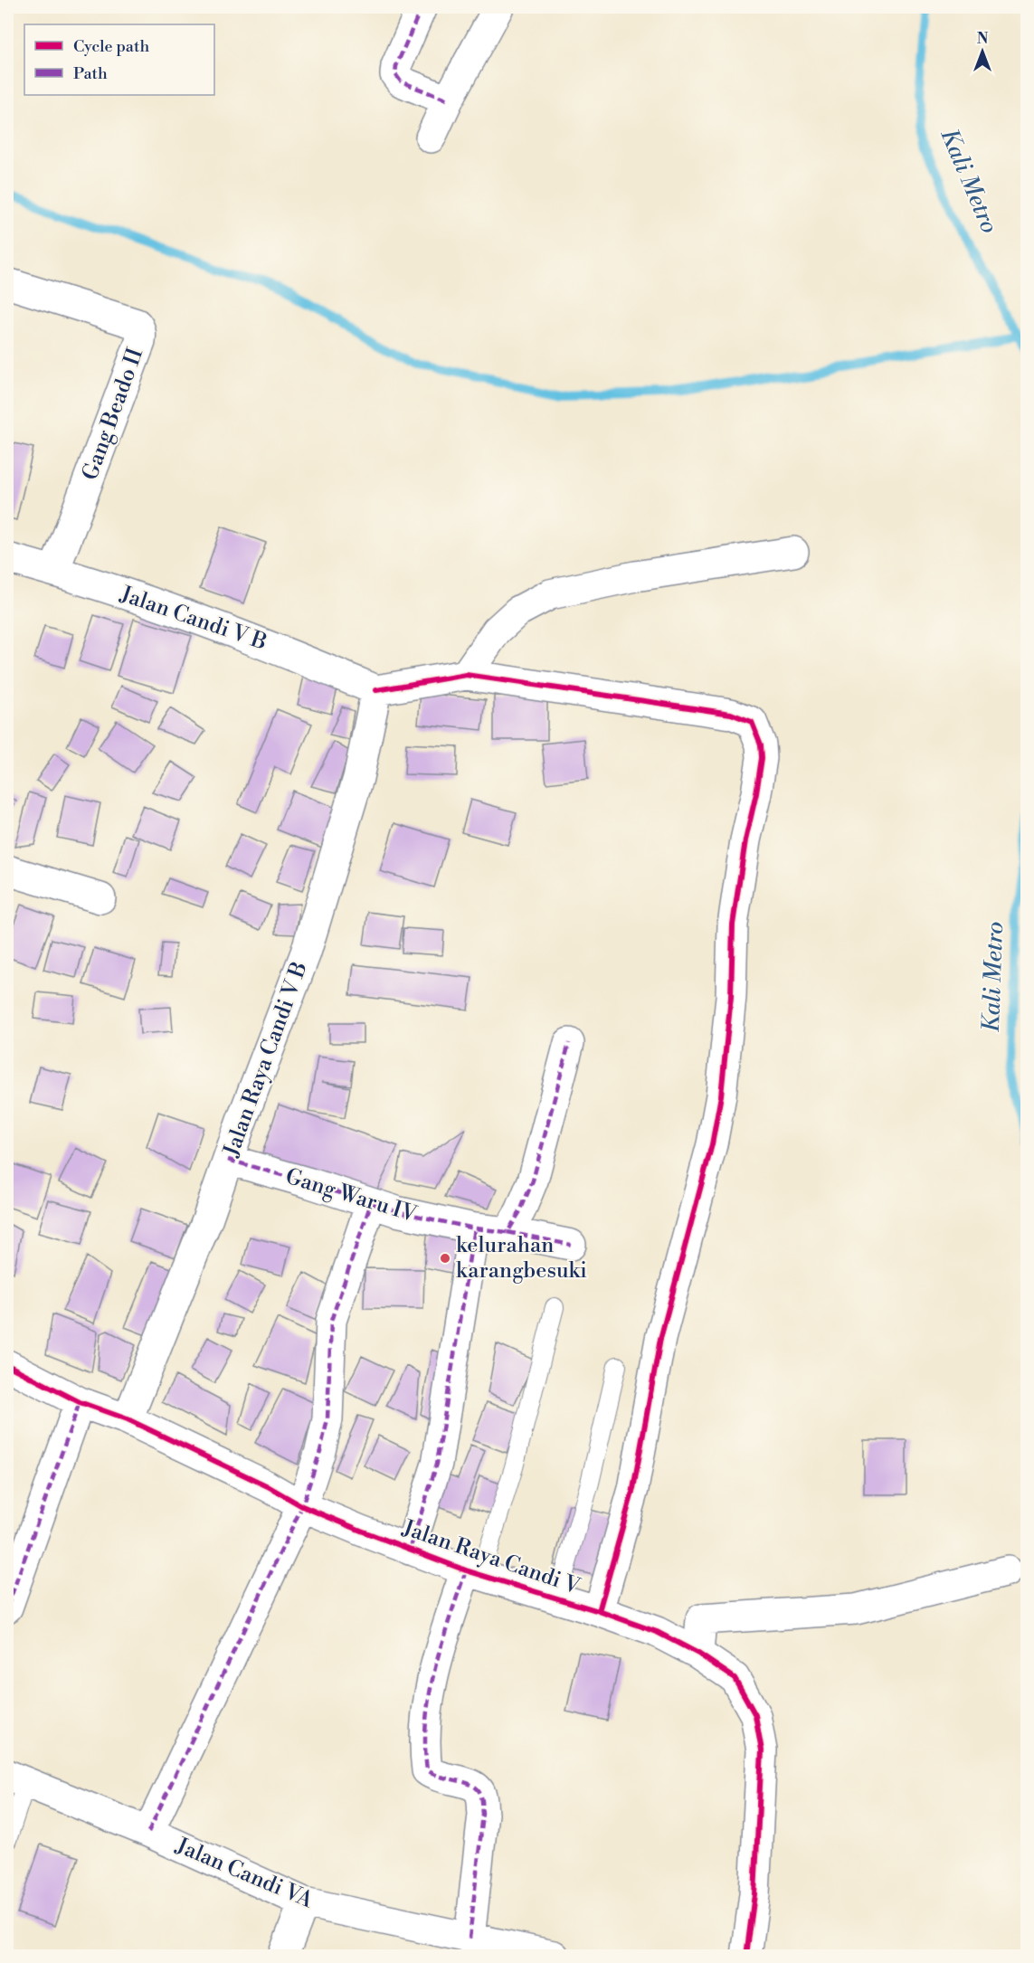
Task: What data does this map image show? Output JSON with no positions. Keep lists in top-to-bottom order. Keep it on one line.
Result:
{"streets":{"street":["Gang Beado II","Jalan Candi V B","Jalan Raya Candi V B","Gang Waru IV","Jalan Raya Candi V","Jalan Candi VA"]},"crossings":[["Gang Beado II","Jalan Candi V B"],["Jalan Candi V B","Jalan Raya Candi V B"],["Jalan Raya Candi V B","Gang Waru IV"],["Jalan Raya Candi V B","Jalan Raya Candi V"]],"water":["Kali Metro"],"places":["kelurahan karangbesuki"],"legend":["Cycle path","Path"],"north":"top"}
